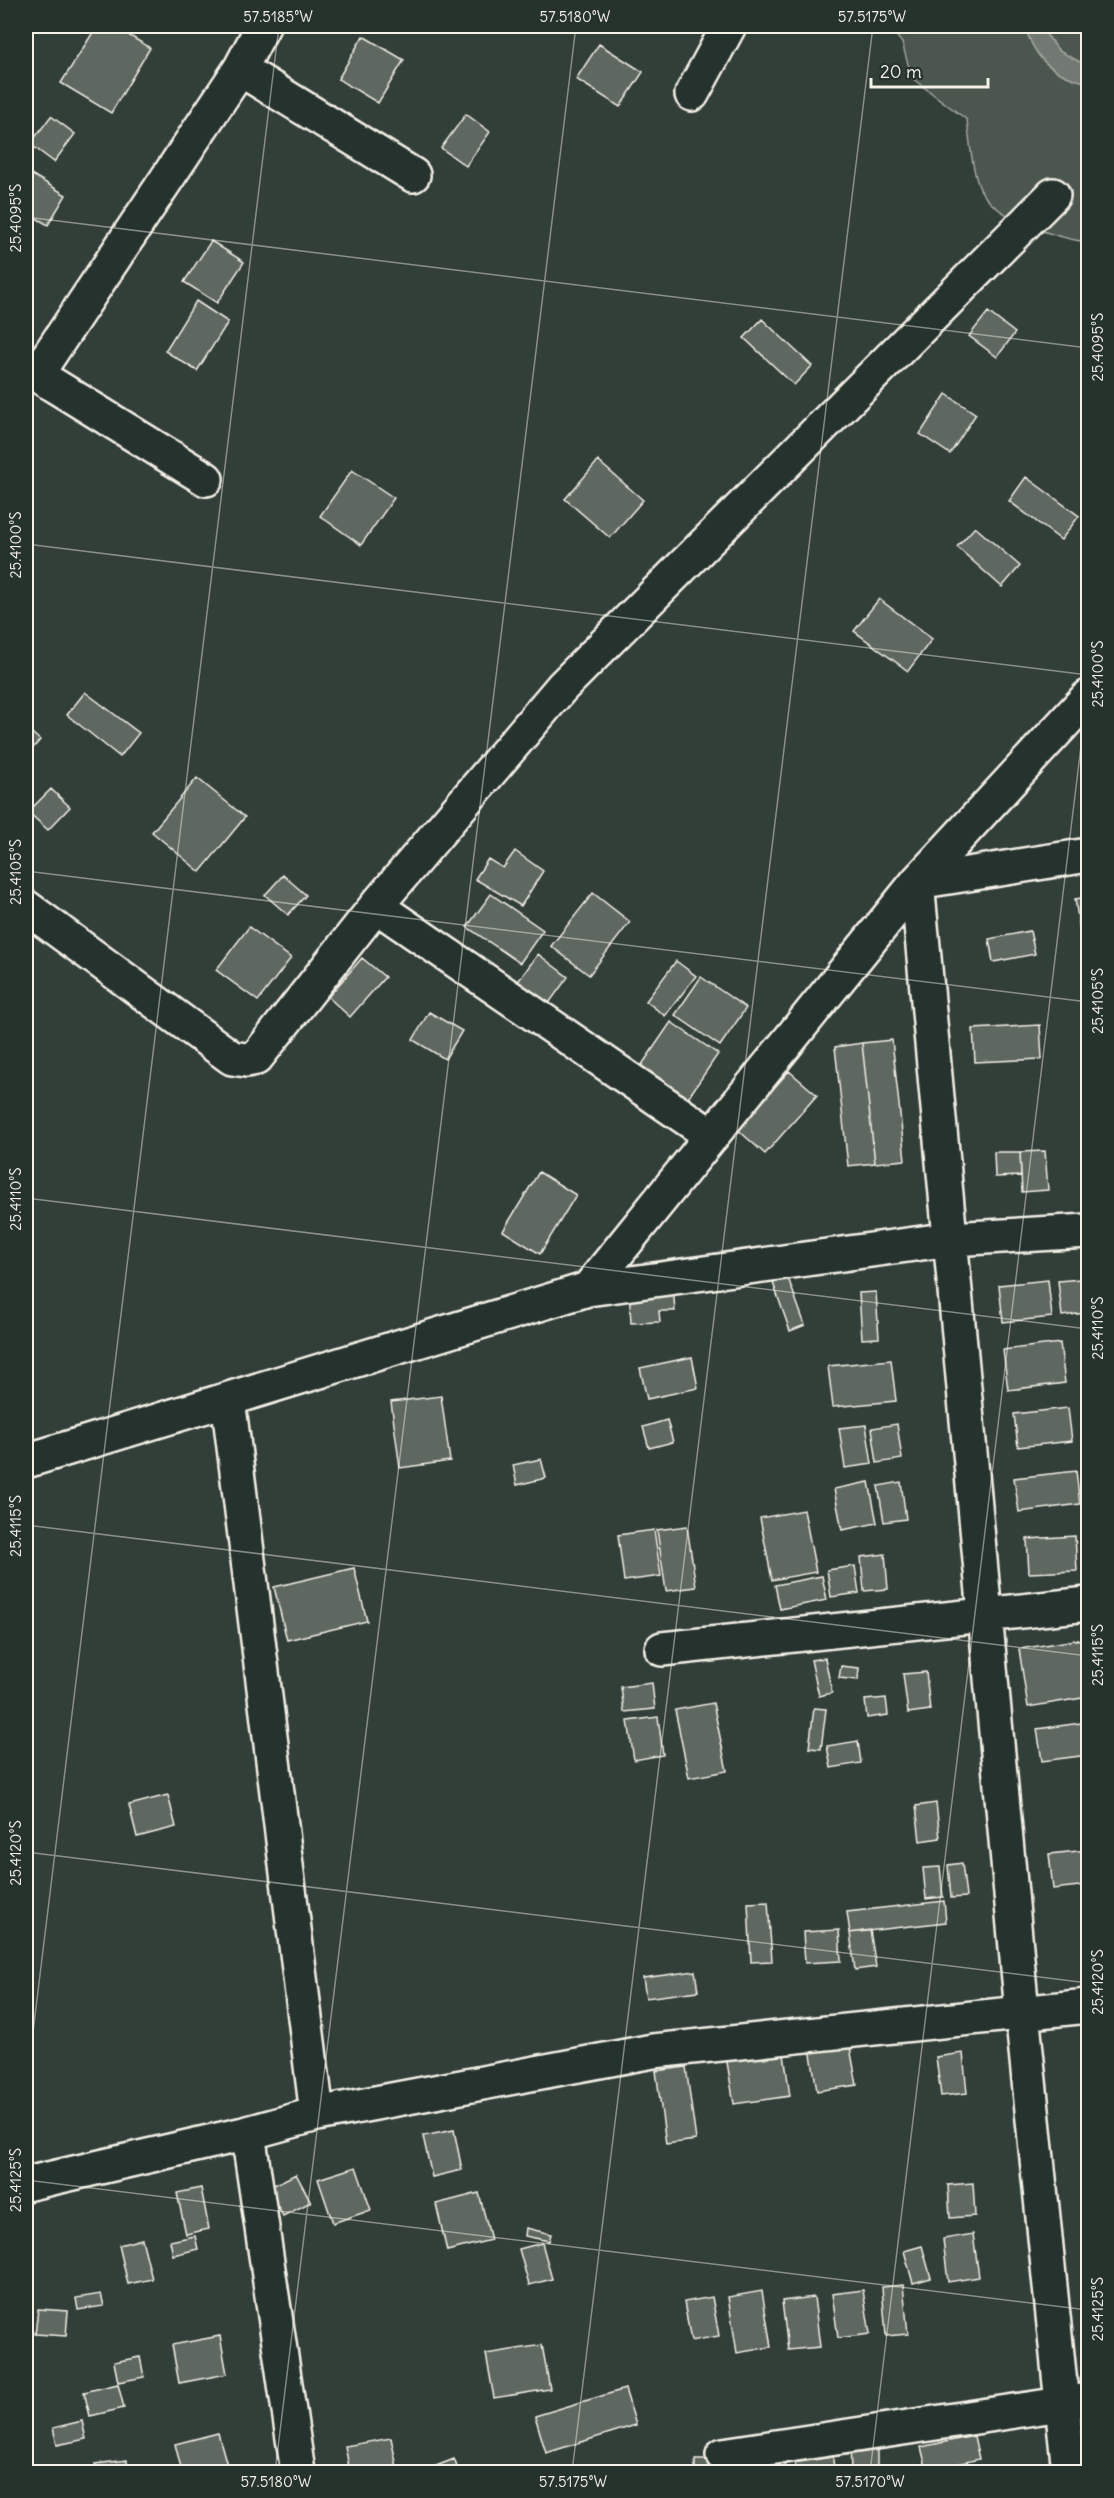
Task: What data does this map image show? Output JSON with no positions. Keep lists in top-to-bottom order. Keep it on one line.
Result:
{"scale_bar":"20 m","coordinates":["57.5185°W","57.5180°W","57.5175°W","25.4095°S","25.4100°S","25.4105°S","25.4110°S","25.4115°S","25.4120°S","25.4125°S","57.5170°W"]}
